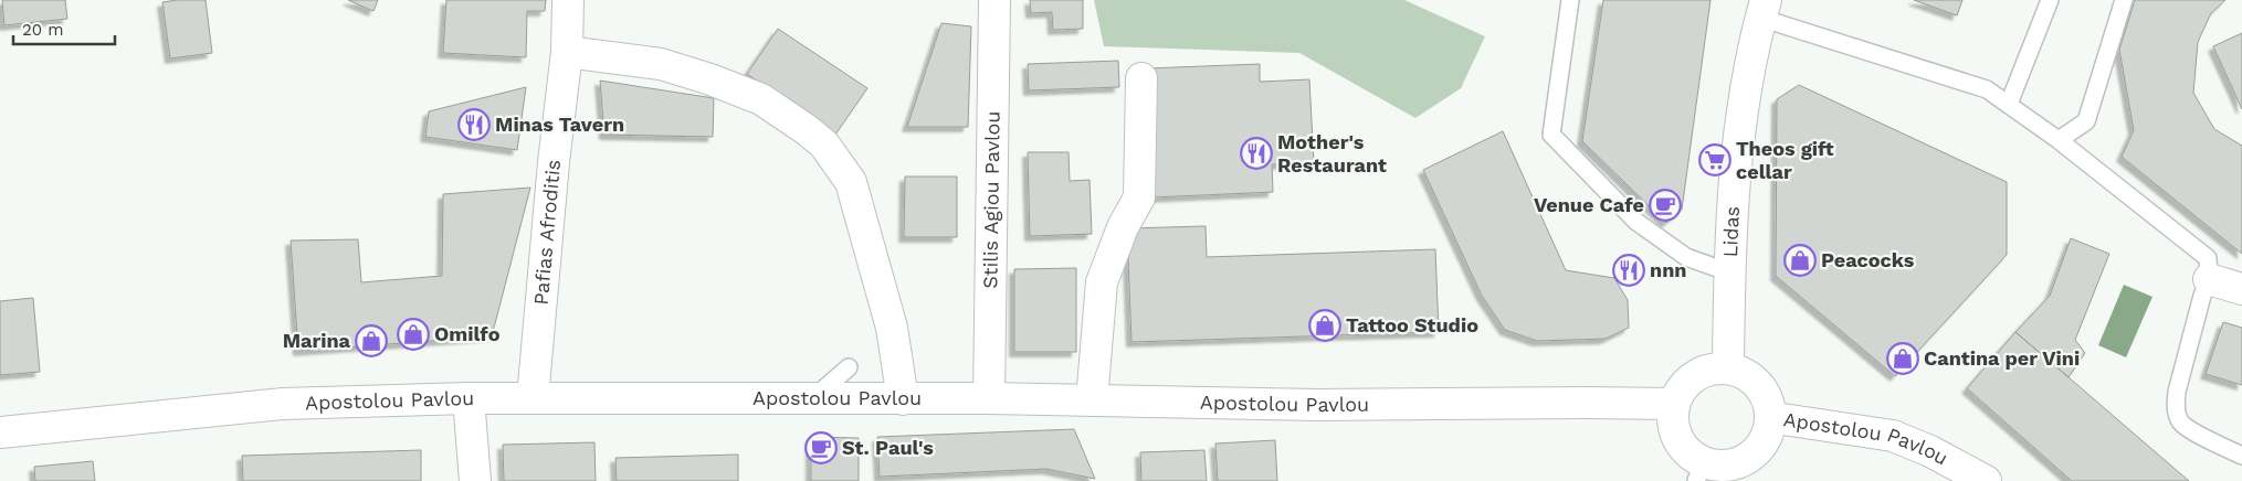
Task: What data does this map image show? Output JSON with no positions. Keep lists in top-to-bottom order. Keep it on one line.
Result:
{"streets":{"main road":["Stilis Agiou Pavlou","Lidas","Pafias Afroditis","Apostolou Pavlou"]},"crossings":[["Stilis Agiou Pavlou","Apostolou Pavlou"],["Lidas","Apostolou Pavlou"],["Pafias Afroditis","Apostolou Pavlou"]],"places":{"restaurant":["Minas Tavern","Mother's Restaurant","nnn"],"supermarket":["Theos gift cellar"],"cafe":["Venue Cafe","St. Paul's"],"shop":["Peacocks","Tattoo Studio","Omilfo","Marina","Cantina per Vini"]},"scale_bar":"20 m"}
